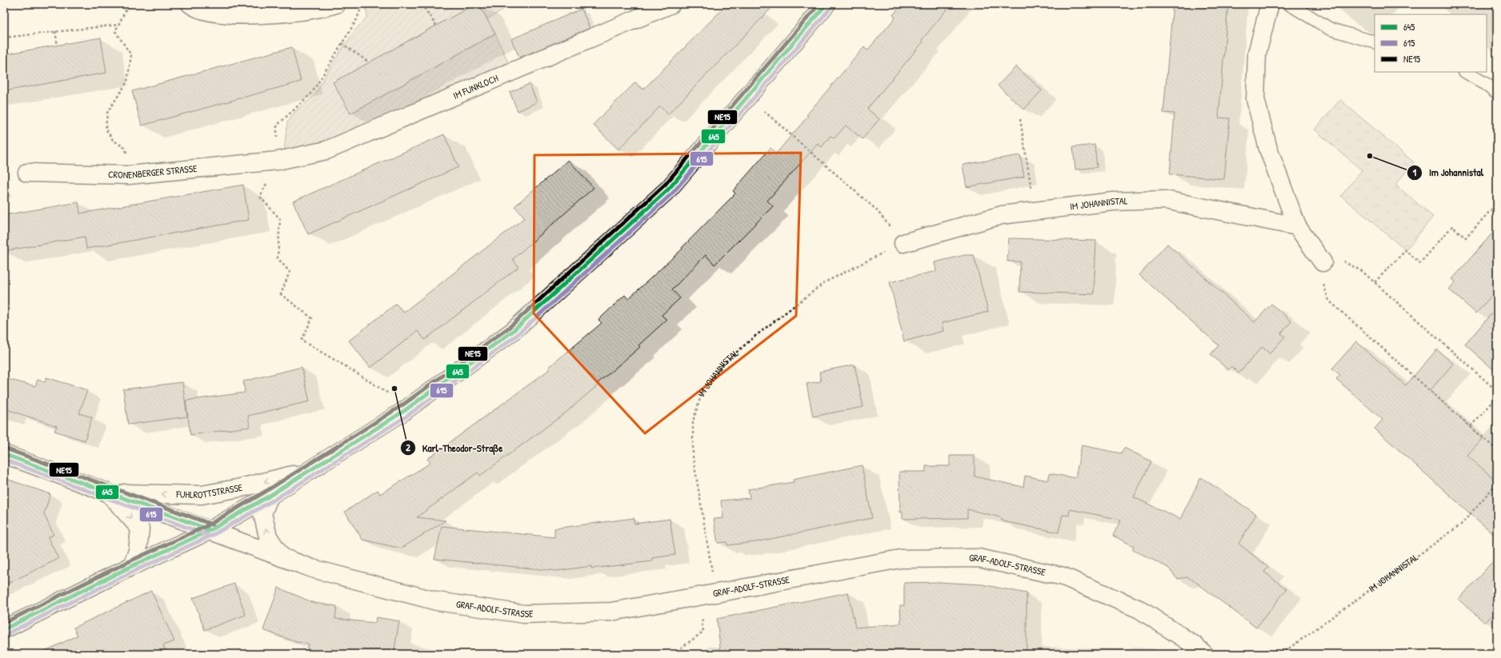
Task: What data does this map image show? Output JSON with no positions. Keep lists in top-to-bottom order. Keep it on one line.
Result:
{"streets":{"street":["IM FUNKLOCH","CRONENBERGER STRASSE","IM JOHANNISTAL","FUHLROTTSTRASSE","GRAF-ADOLF-STRASSE"]},"crossings":[["IM FUNKLOCH","CRONENBERGER STRASSE"],["IM JOHANNISTAL","GRAF-ADOLF-STRASSE"],["FUHLROTTSTRASSE","GRAF-ADOLF-STRASSE"]],"places":["Im Johannistal","Karl-Theodor-Straße"],"lines":["transit line 645","transit line NE15","transit line 615"],"legend":["645","615","NE15"]}
